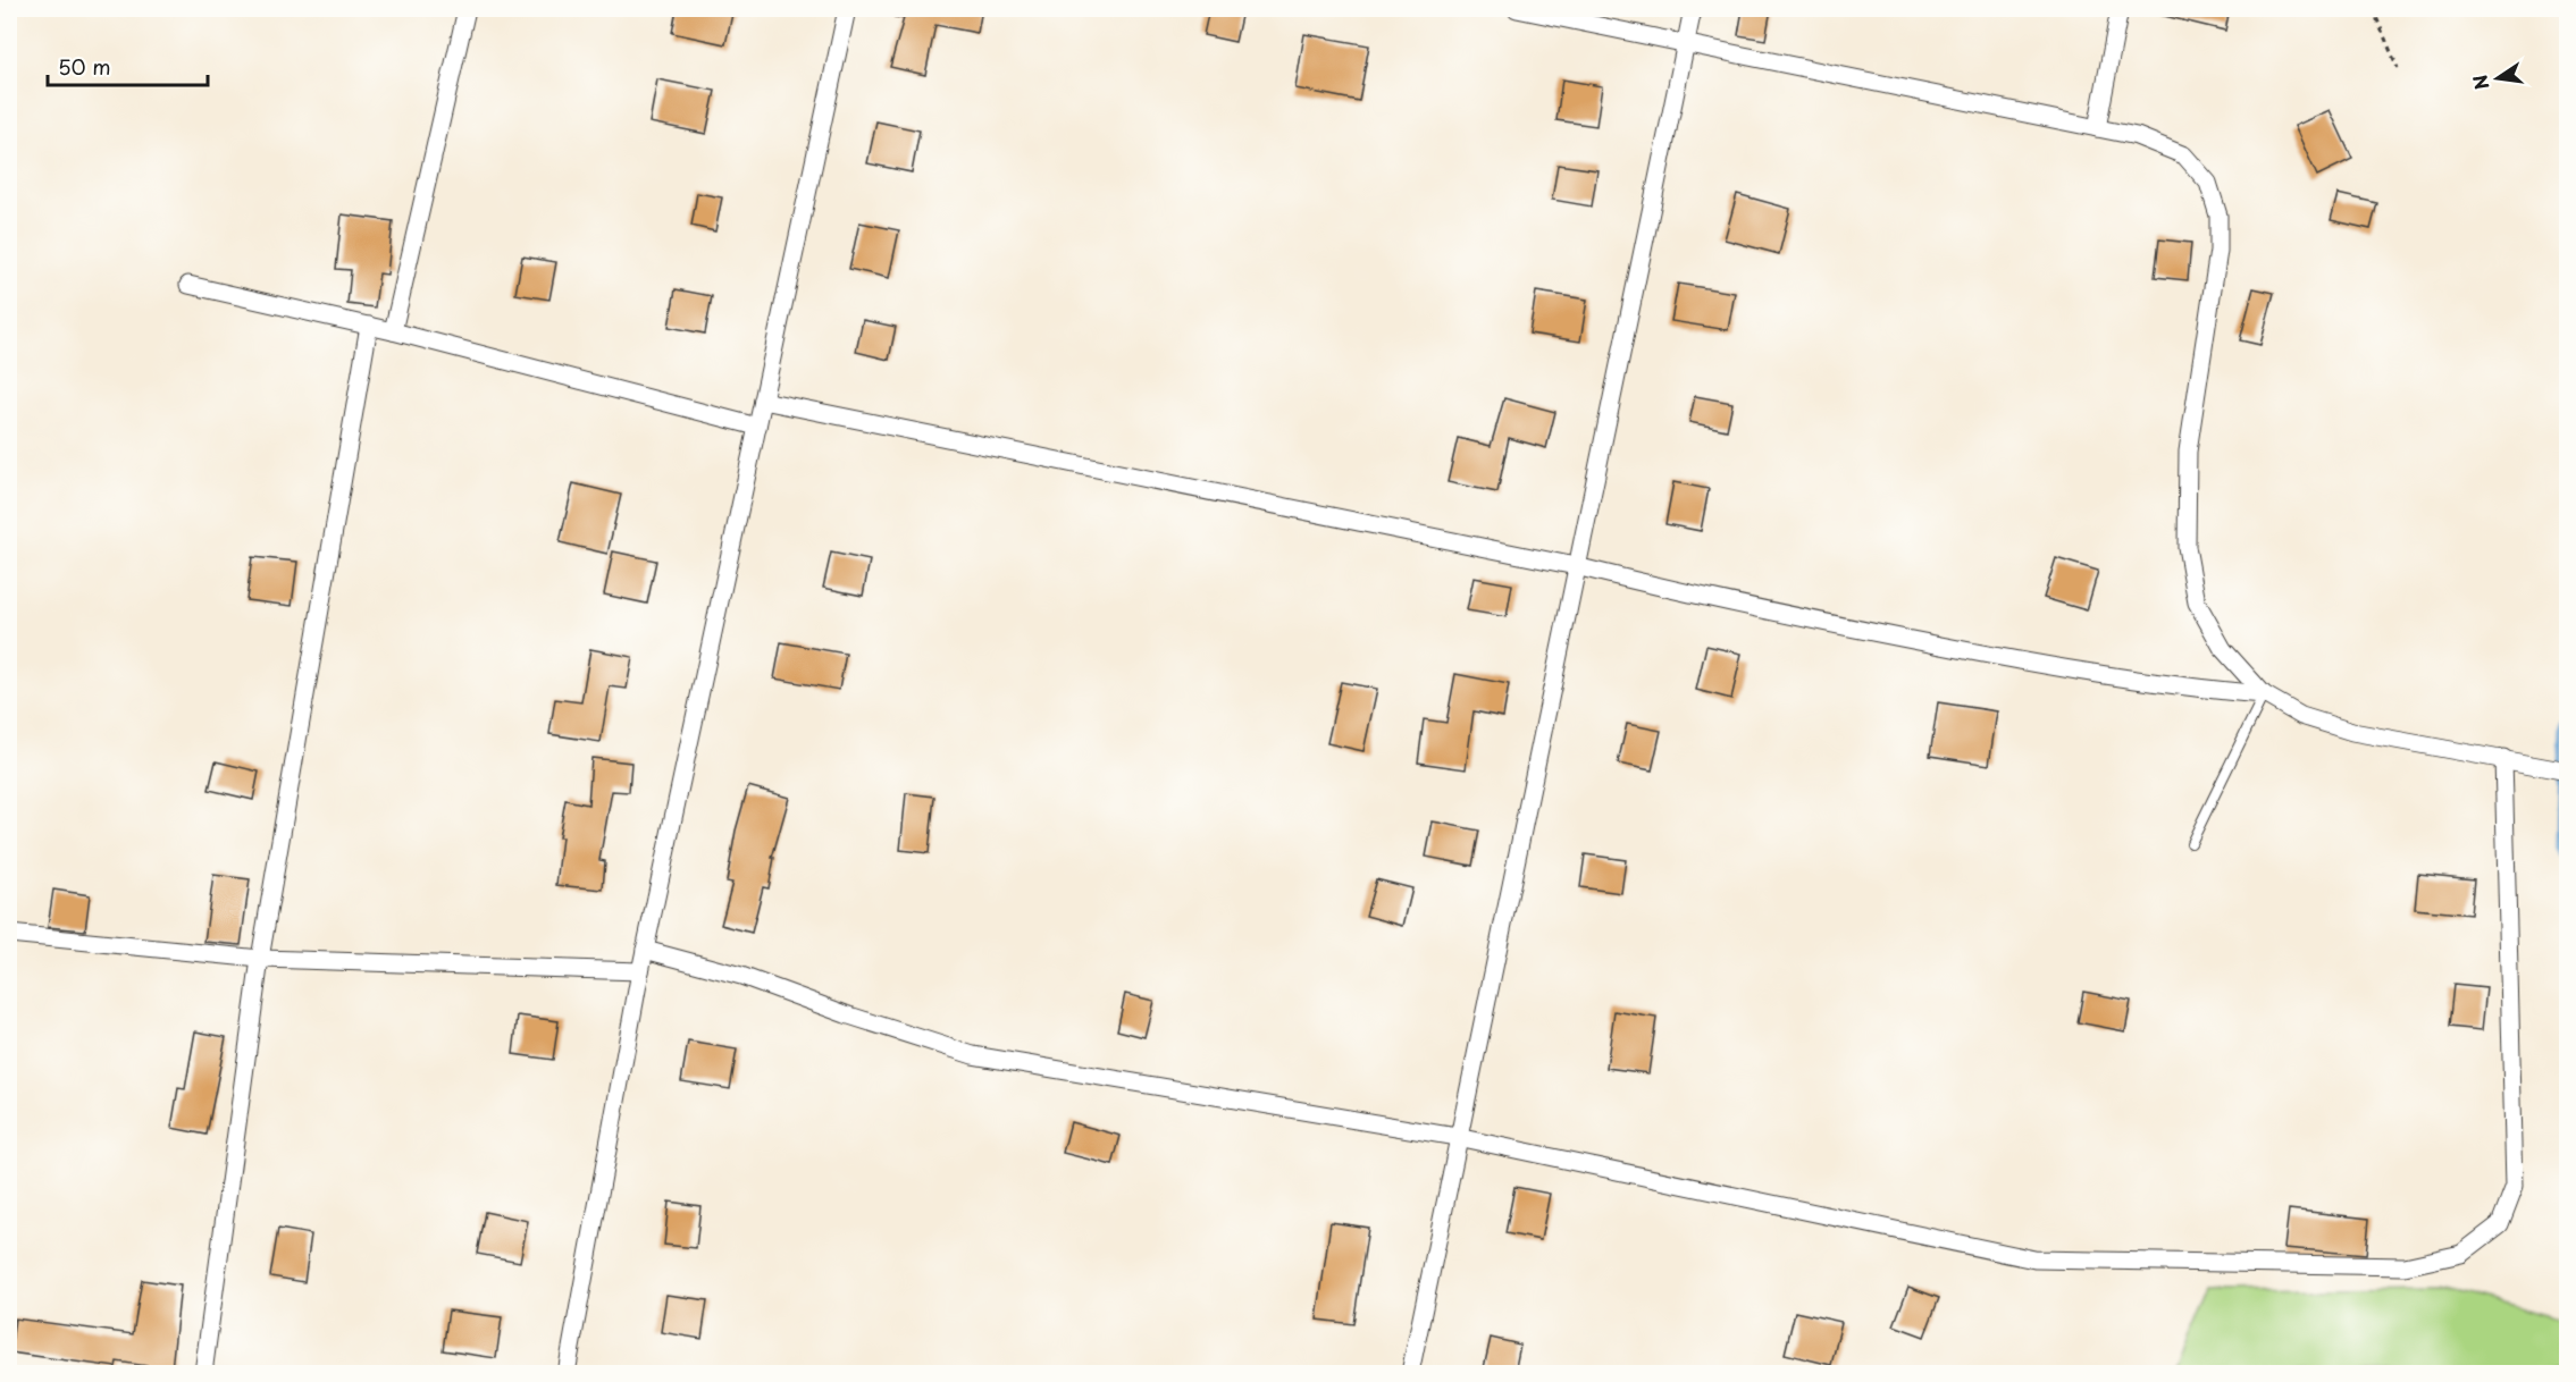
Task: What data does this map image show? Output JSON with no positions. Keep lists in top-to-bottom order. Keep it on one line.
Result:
{"scale_bar":"50 m","north":"left"}
